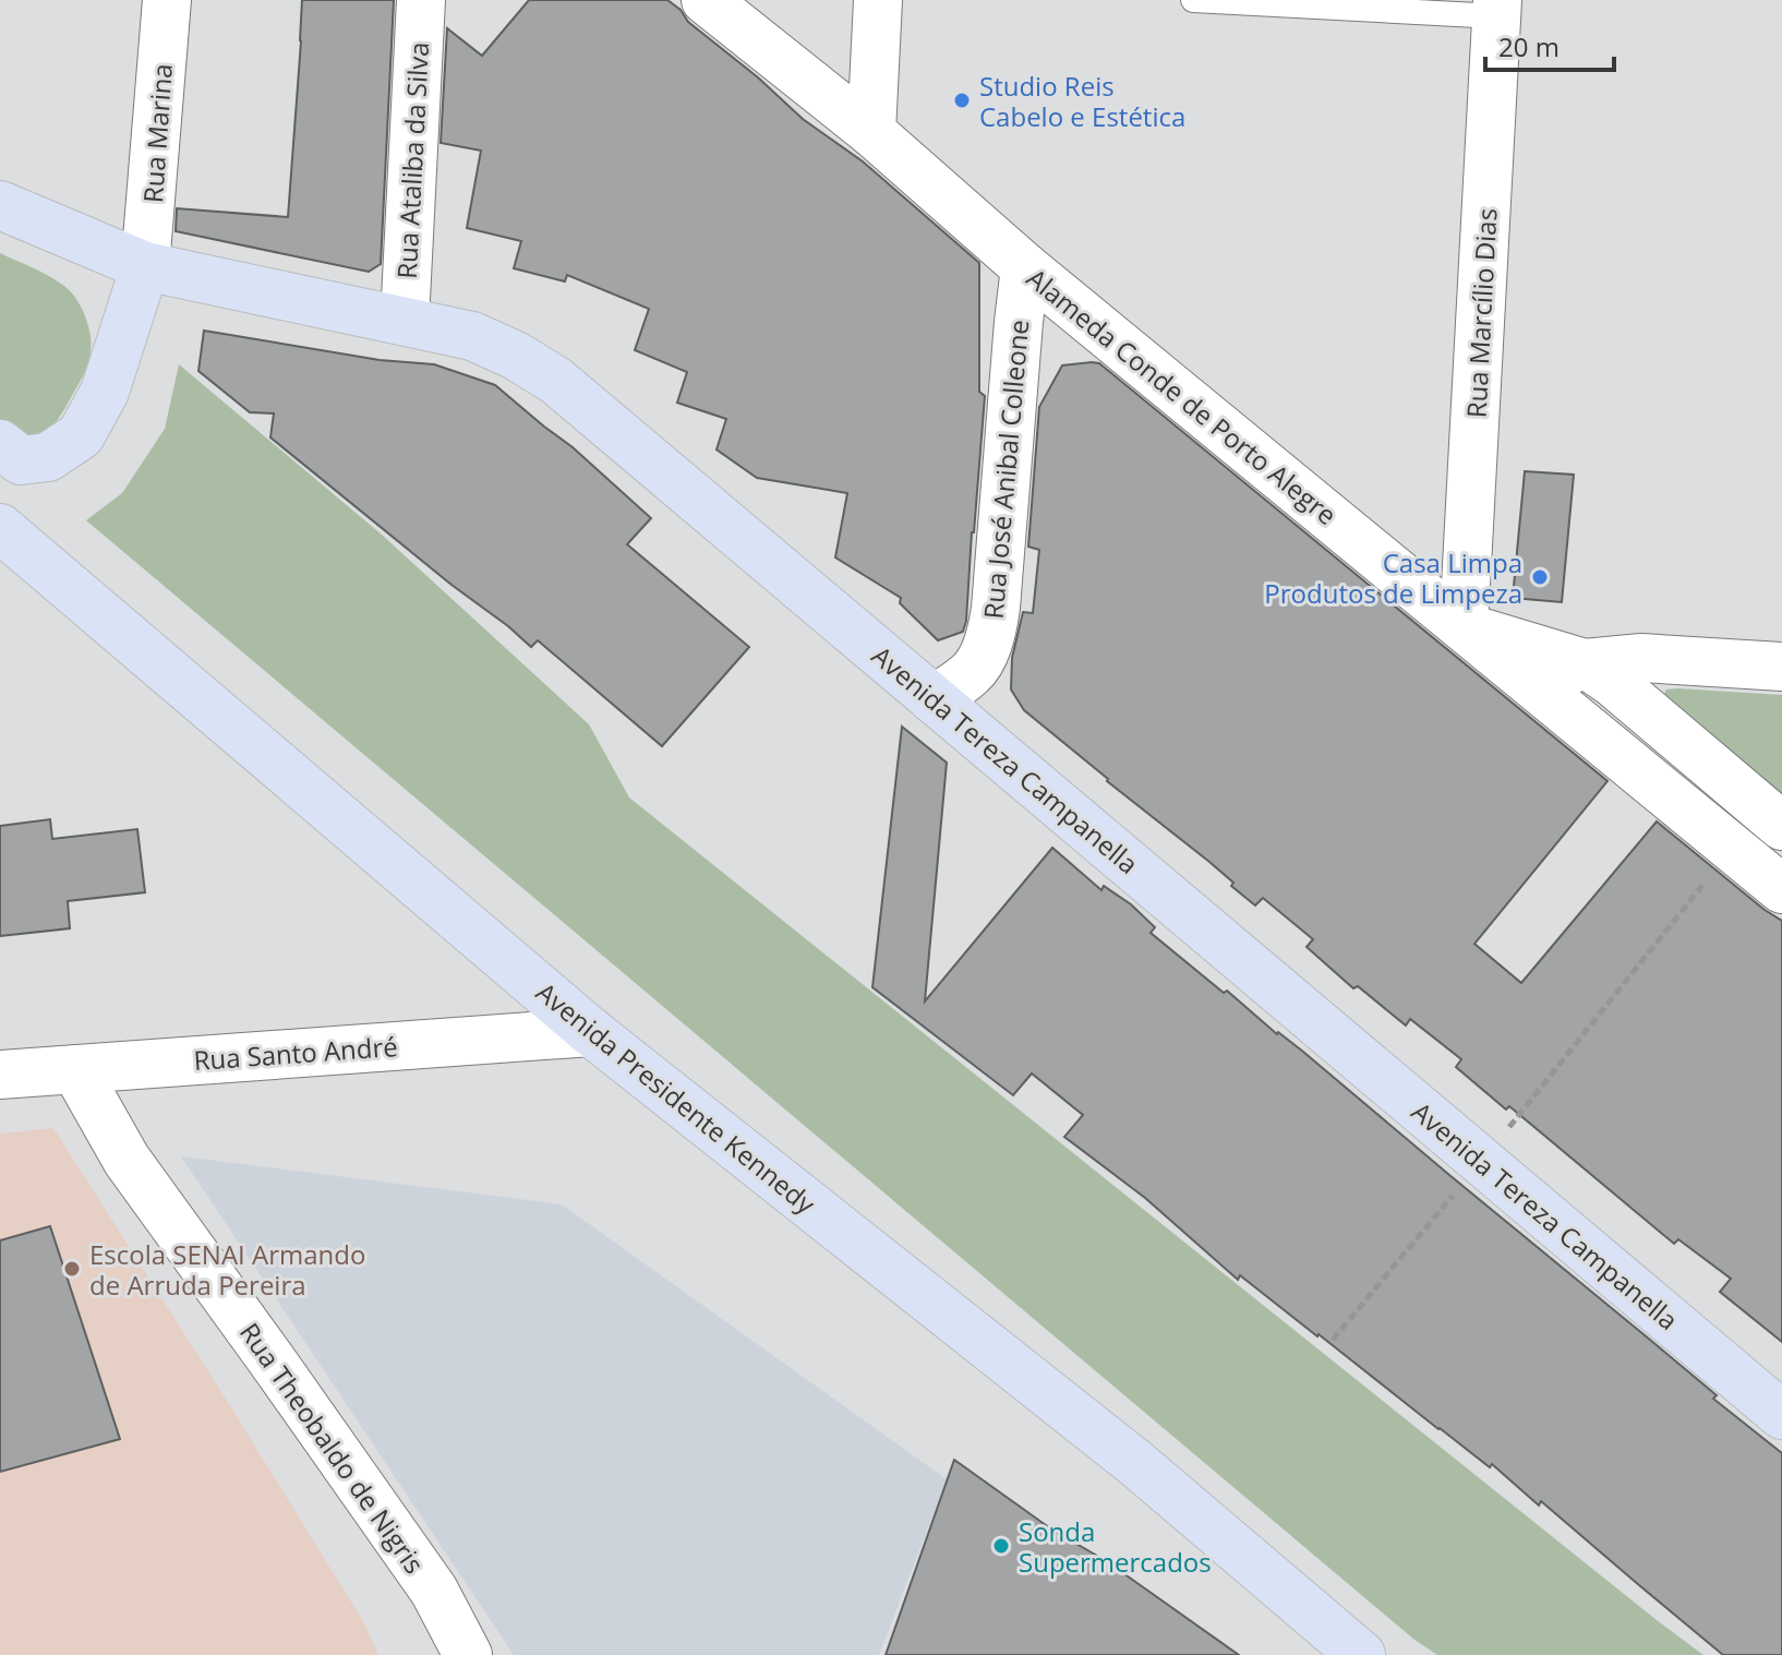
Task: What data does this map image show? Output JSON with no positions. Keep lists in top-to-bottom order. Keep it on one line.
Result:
{"streets":{"main road":["Avenida Tereza Campanella","Avenida Presidente Kennedy"],"street":["Rua Marina","Rua Ataliba da Silva","Rua Marcílio Dias","Alameda Conde de Porto Alegre","Rua José Anibal Colleone","Rua Santo André","Rua Theobaldo de Nigris"]},"crossings":[["Rua Marina","Avenida Tereza Campanella"],["Rua Ataliba da Silva","Avenida Tereza Campanella"],["Rua Marcílio Dias","Alameda Conde de Porto Alegre"],["Alameda Conde de Porto Alegre","Rua José Anibal Colleone"],["Rua José Anibal Colleone","Avenida Tereza Campanella"],["Rua Santo André","Avenida Presidente Kennedy"],["Rua Santo André","Rua Theobaldo de Nigris"]],"places":["Studio Reis Cabelo e Estética","Casa Limpa Produtos de Limpeza","Escola SENAI Armando de Arruda Pereira","Sonda Supermercados"],"scale_bar":"20 m"}
